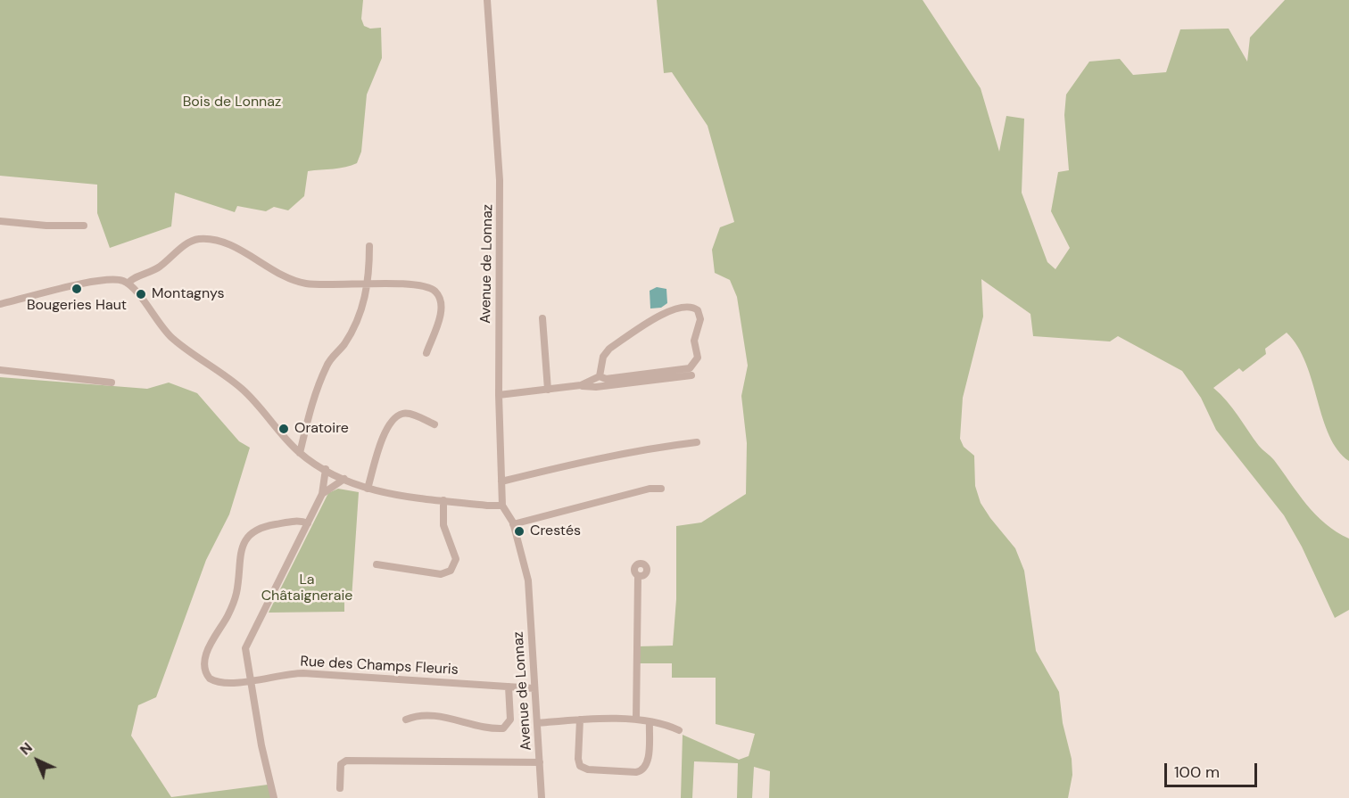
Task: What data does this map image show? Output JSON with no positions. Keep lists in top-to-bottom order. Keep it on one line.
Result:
{"streets":{"street":["Avenue de Lonnaz","Rue des Champs Fleuris"]},"crossings":[["Avenue de Lonnaz","Rue des Champs Fleuris"]],"parks":["Bois de Lonnaz","La Châtaigneraie"],"places":["Bougeries Haut","Montagnys","Oratoire","Crestés"],"scale_bar":"100 m","north":"top left"}
